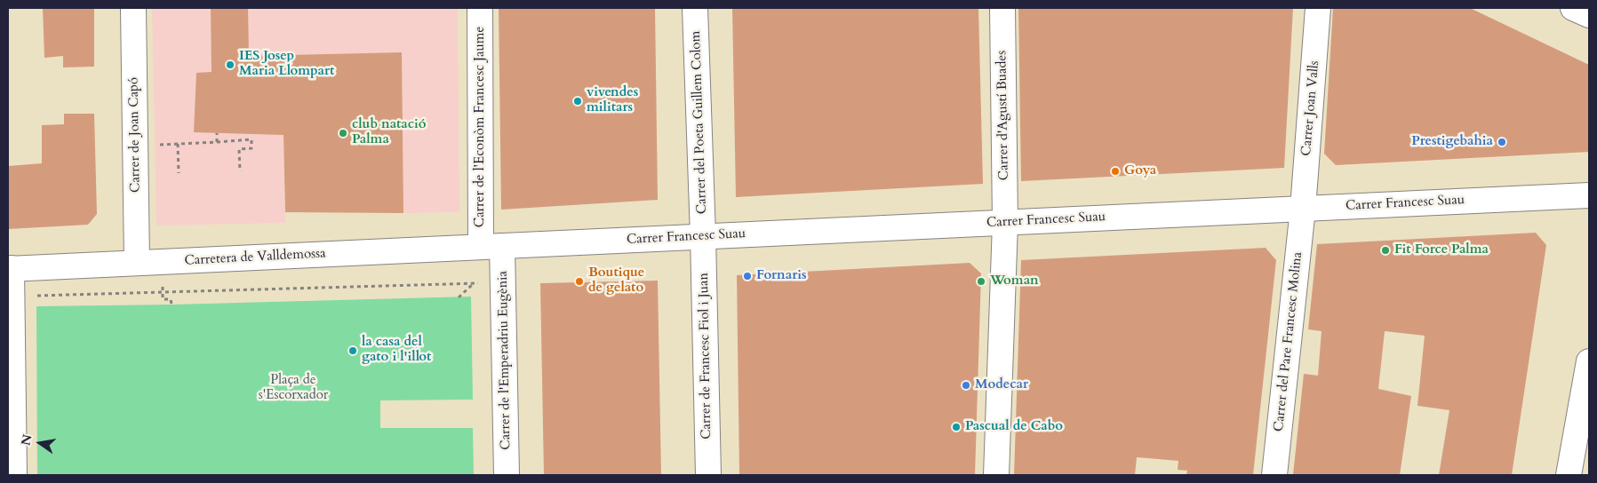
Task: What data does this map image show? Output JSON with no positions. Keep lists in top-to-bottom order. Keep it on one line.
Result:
{"streets":{"street":["Carrer Joan Valls","Carrer d'Agustí Buades","Carrer del Poeta Guillem Colom","Carrer de l'Econòm Francesc Jaume","Carrer de Joan Capó","Carrer Francesc Suau","Carretera de Valldemossa","Carrer del Pare Francesc Molina","Carrer de Francesc Fiol i Juan","Carrer de l'Emperadriu Eugènia"]},"crossings":[["Carrer Joan Valls","Carrer Francesc Suau"],["Carrer Joan Valls","Carrer del Pare Francesc Molina"],["Carrer d'Agustí Buades","Carrer Francesc Suau"],["Carrer del Poeta Guillem Colom","Carrer Francesc Suau"],["Carrer del Poeta Guillem Colom","Carrer de Francesc Fiol i Juan"],["Carrer de l'Econòm Francesc Jaume","Carrer Francesc Suau"],["Carrer de l'Econòm Francesc Jaume","Carretera de Valldemossa"],["Carrer de l'Econòm Francesc Jaume","Carrer de l'Emperadriu Eugènia"],["Carrer de Joan Capó","Carretera de Valldemossa"],["Carrer Francesc Suau","Carretera de Valldemossa"],["Carrer Francesc Suau","Carrer del Pare Francesc Molina"],["Carrer Francesc Suau","Carrer de Francesc Fiol i Juan"],["Carrer Francesc Suau","Carrer de l'Emperadriu Eugènia"],["Carretera de Valldemossa","Carrer de l'Emperadriu Eugènia"]],"parks":["Plaça de s'Escorxador"],"places":["IES Josep Maria Llompart","vivendes militars","club natació Palma","Prestigebahia","Goya","Fit Force Palma","Fornaris","Boutique de gelato","Woman","la casa del gato i l'illot","Modecar","Pascual de Cabo"],"north":"left"}
